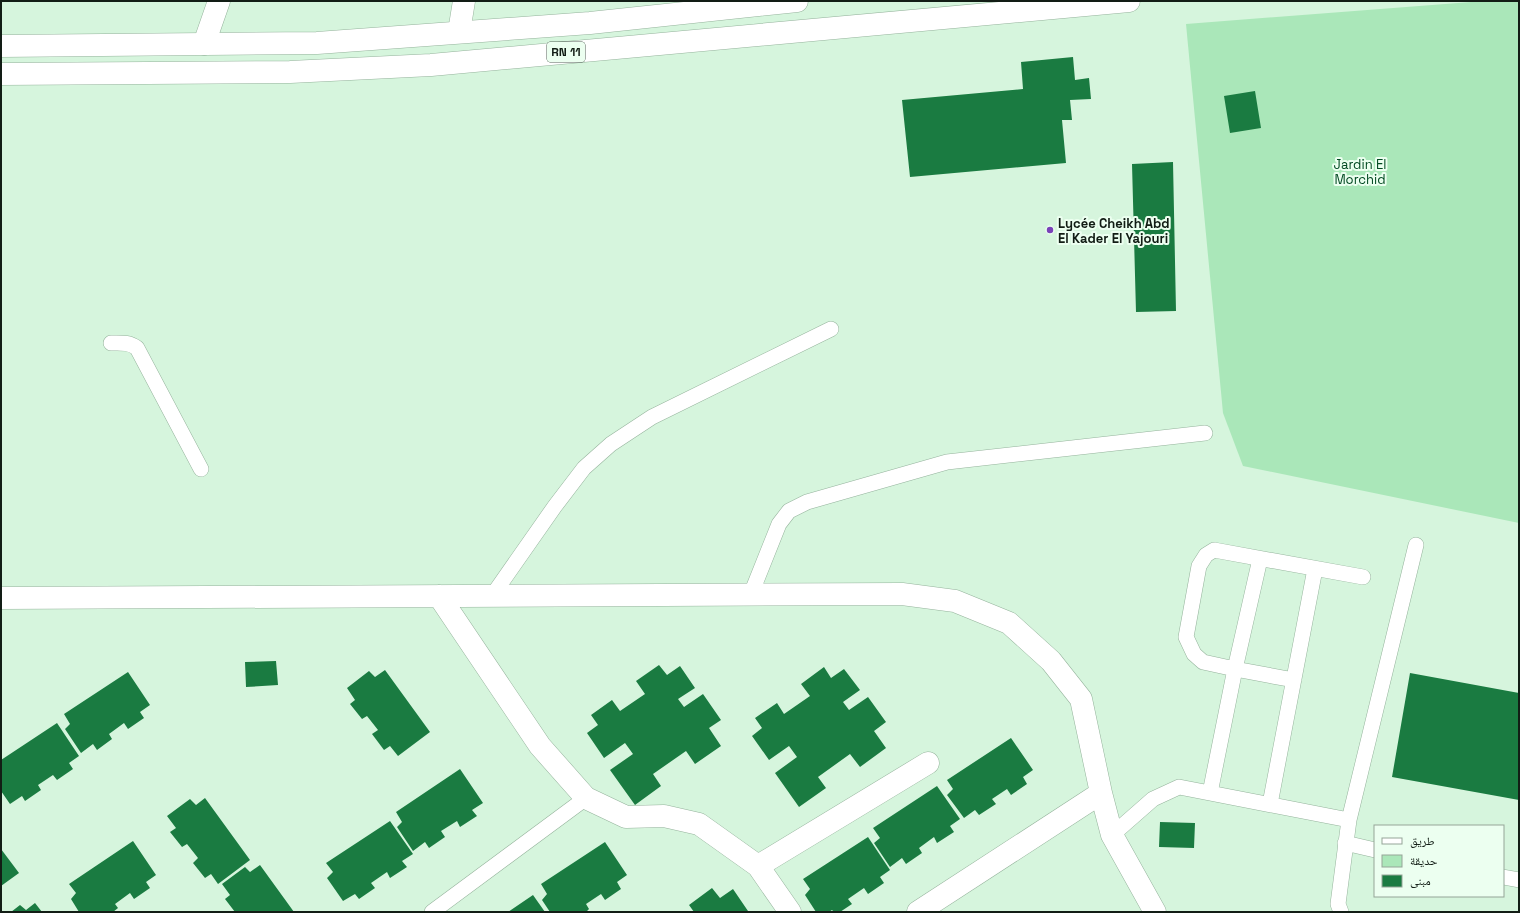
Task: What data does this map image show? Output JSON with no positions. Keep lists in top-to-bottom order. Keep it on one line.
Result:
{"streets":{"main road":["RN 11"]},"parks":["Jardin El Morchid"],"places":["Lycée Cheikh Abd El Kader El Yajouri"],"legend":["طريق","حديقة","مبنى"]}
